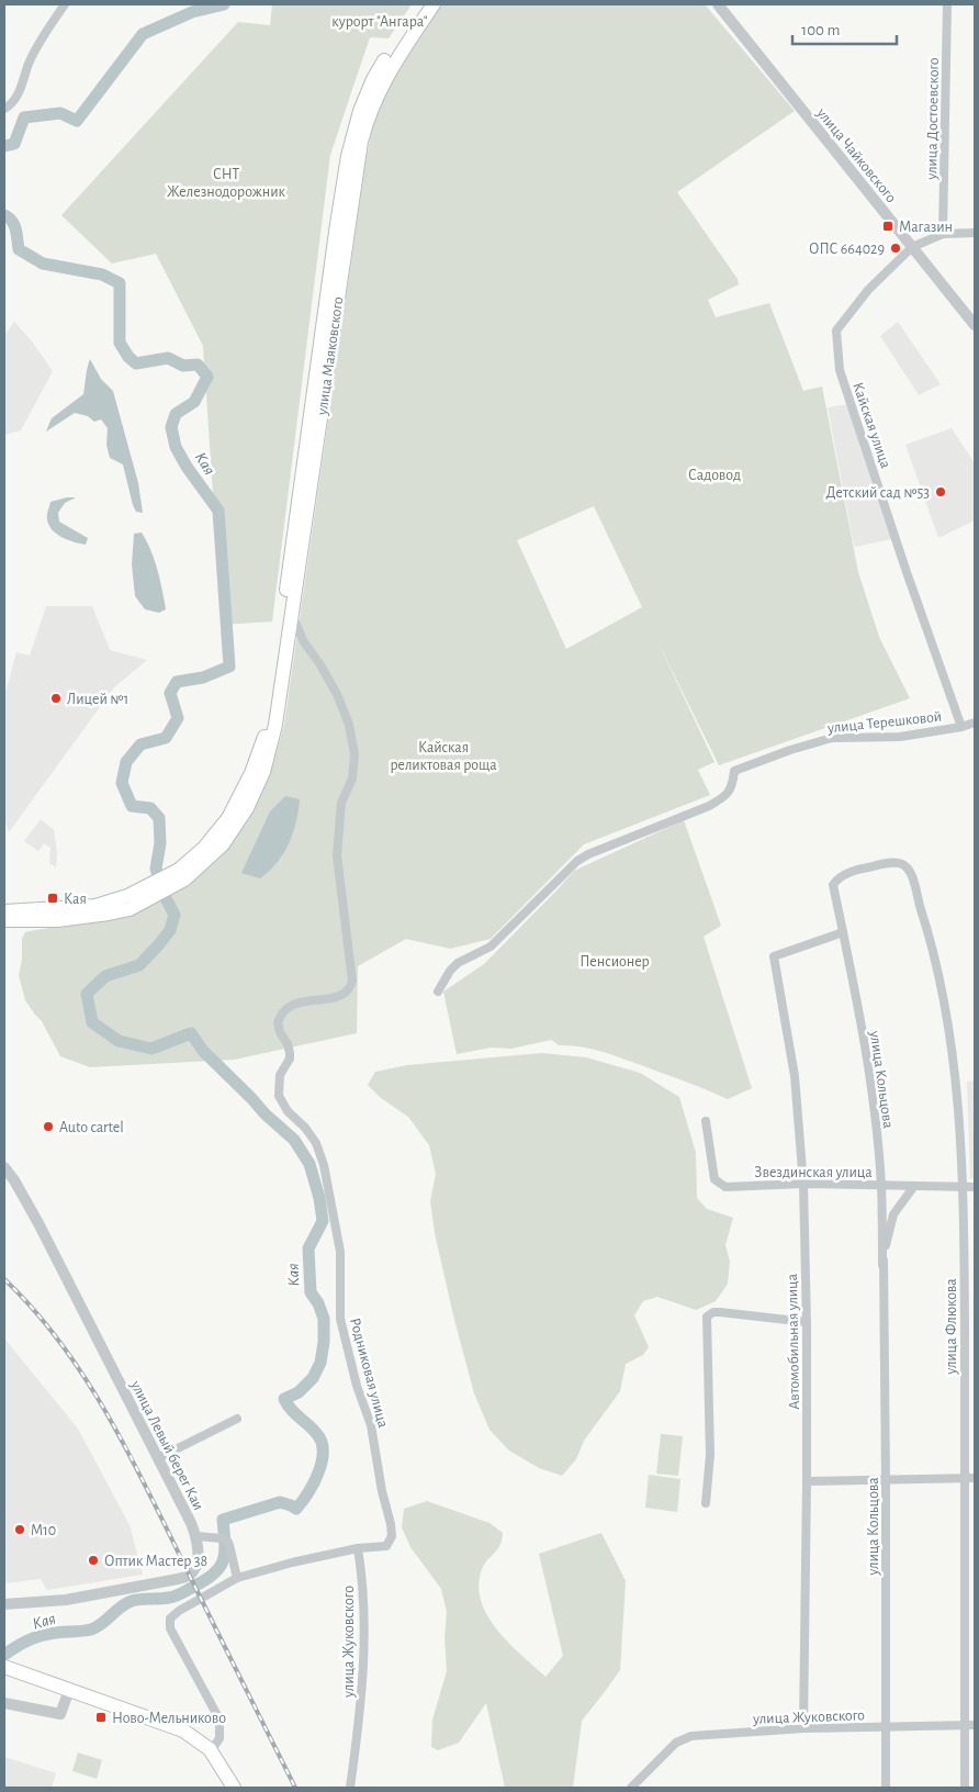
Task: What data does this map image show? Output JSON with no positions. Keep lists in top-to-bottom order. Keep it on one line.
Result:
{"streets":{"main road":["улица Маяковского"],"street":["улица Достоевского","улица Чайковского","Кайская улица","улица Терешковой","улица Кольцова","Звездинская улица","улица Флюкова","Автомобильная улица","Родниковая улица","улица Левый берег Каи","улица Жуковского"]},"crossings":[["улица Достоевского","Кайская улица"],["улица Чайковского","Кайская улица"],["улица Маяковского","Родниковая улица"],["Кайская улица","улица Терешковой"],["улица Кольцова","Звездинская улица"],["улица Кольцова","улица Флюкова"],["улица Кольцова","Автомобильная улица"],["улица Кольцова","улица Жуковского"],["Звездинская улица","улица Флюкова"],["Звездинская улица","Автомобильная улица"],["улица Флюкова","улица Жуковского"],["Автомобильная улица","улица Жуковского"],["Родниковая улица","улица Жуковского"]],"water":["Кая"],"parks":["курорт \"Ангара\"","СНТ Железнодорожник","Садовод","Кайская реликтовая роща","Пенсионер"],"places":{"transit":["Магазин","Кая","Ново-Мельниково"],"other":["ОПС 664029","Детский сад №53","Лицей №1","Auto cartel","M10","Оптик Мастер 38"]},"scale_bar":"100 m"}
